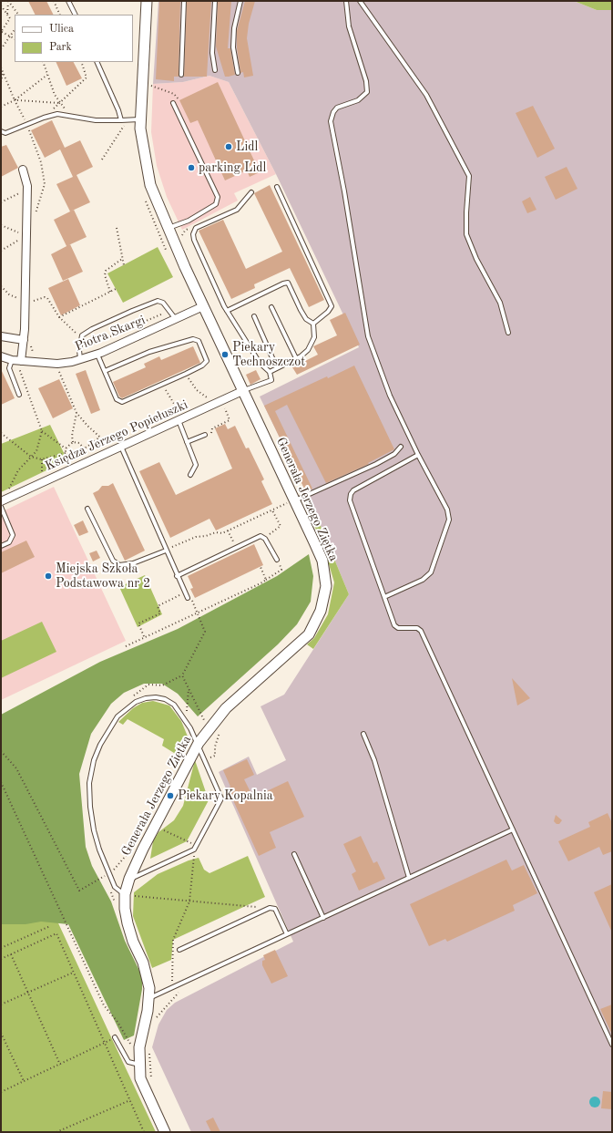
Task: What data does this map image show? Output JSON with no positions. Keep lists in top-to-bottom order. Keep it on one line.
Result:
{"streets":{"street":["Piotra Skargi","Księdza Jerzego Popiełuszki","Generała Jerzego Ziętka"]},"crossings":[["Piotra Skargi","Generała Jerzego Ziętka"],["Księdza Jerzego Popiełuszki","Generała Jerzego Ziętka"]],"places":["Lidl","parking Lidl","Piekary Technoszczot","Miejska Szkoła Podstawowa nr 2","Piekary Kopalnia"],"legend":["Ulica","Park"]}
